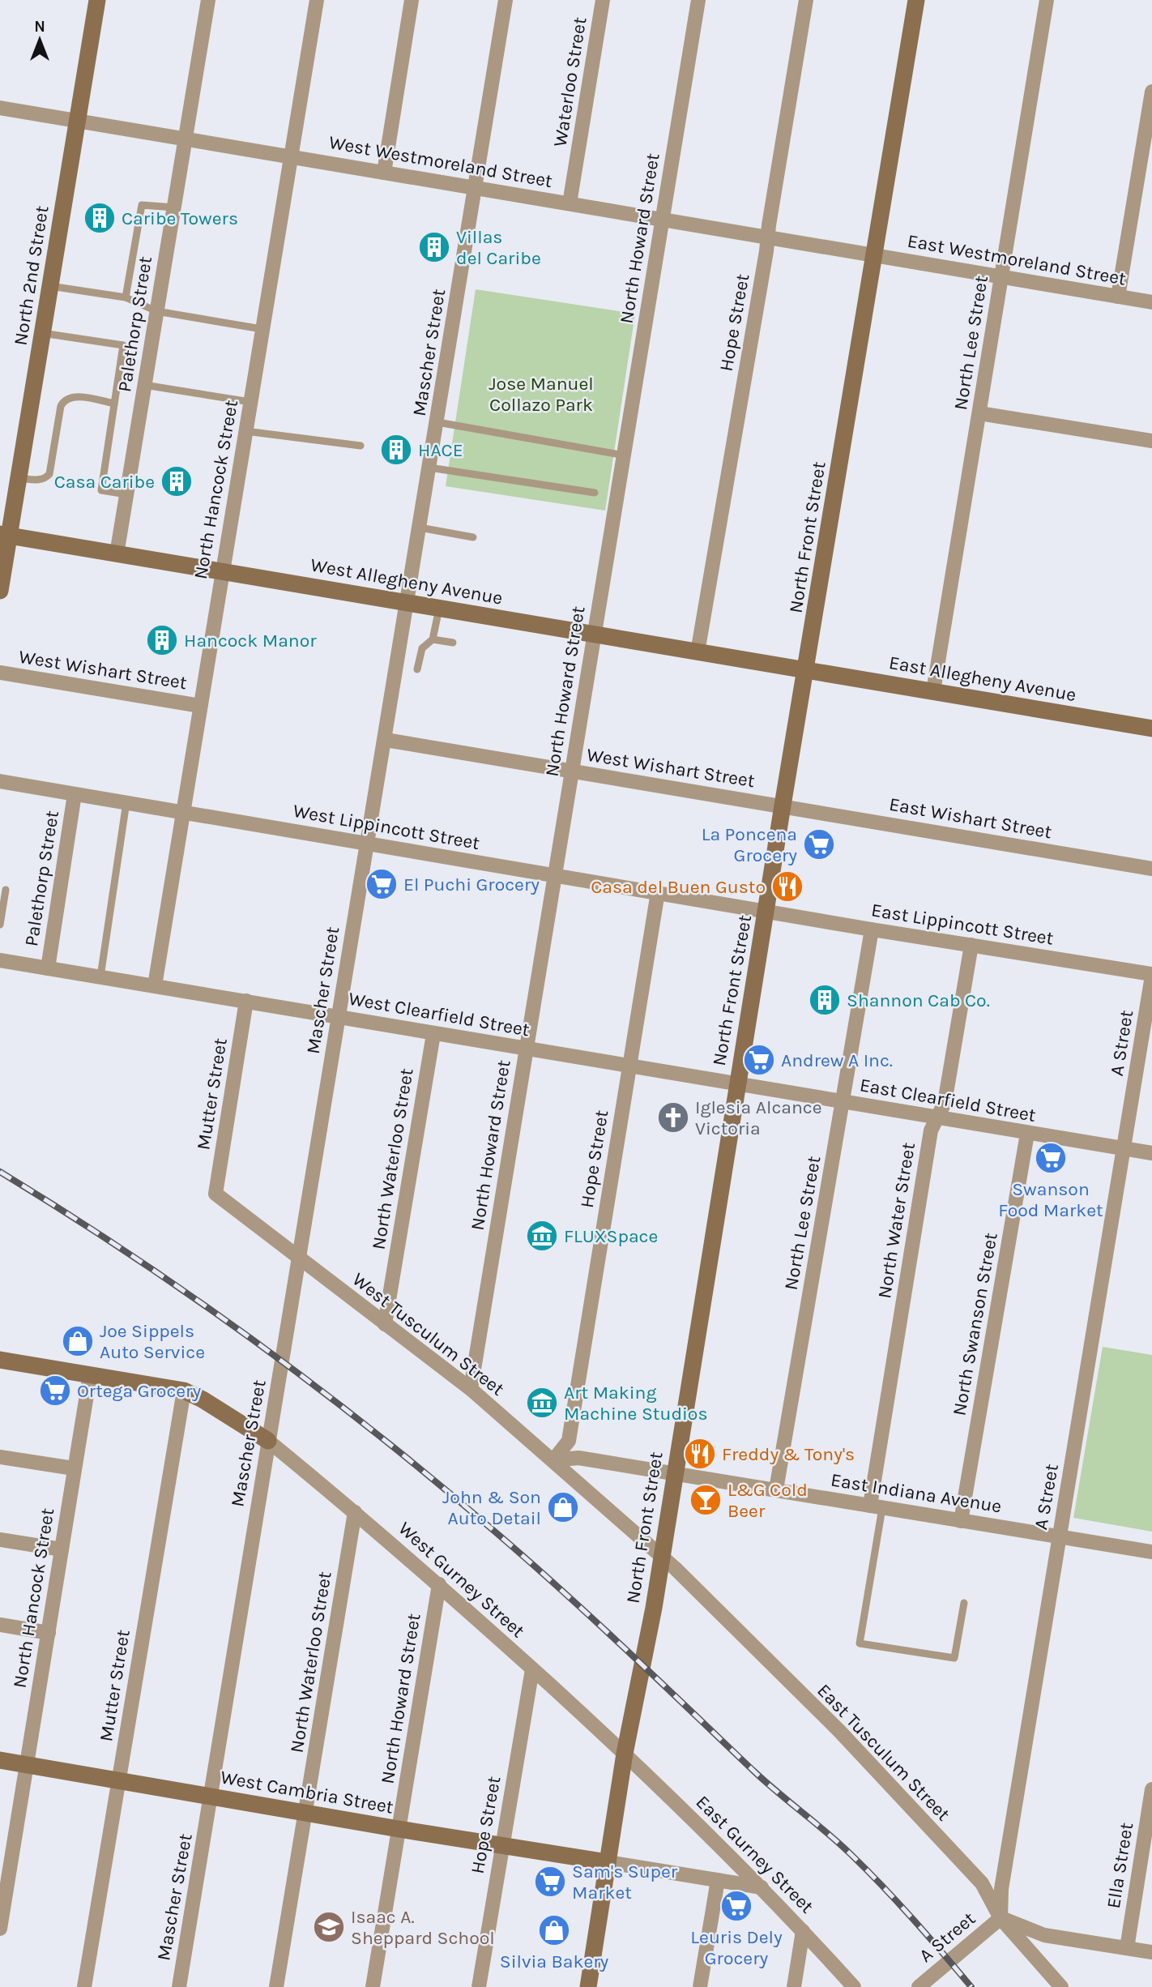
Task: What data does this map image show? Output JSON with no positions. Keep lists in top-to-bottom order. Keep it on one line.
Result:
{"streets":{"street":["Waterloo Street","West Westmoreland Street","North Howard Street","East Westmoreland Street","North 2nd Street","Hope Street","Palethorp Street","North Lee Street","Mascher Street","North Hancock Street","North Front Street","West Allegheny Avenue","West Wishart Street","East Allegheny Avenue","East Wishart Street","West Lippincott Street","East Lippincott Street","West Clearfield Street","A Street","Mutter Street","East Clearfield Street","North Waterloo Street","North Water Street","North Swanson Street","West Tusculum Street","East Indiana Avenue","West Gurney Street","East Tusculum Street","West Cambria Street","East Gurney Street","Ella Street"]},"crossings":[["Waterloo Street","West Westmoreland Street"],["West Westmoreland Street","North Howard Street"],["West Westmoreland Street","East Westmoreland Street"],["West Westmoreland Street","North 2nd Street"],["West Westmoreland Street","Hope Street"],["West Westmoreland Street","Palethorp Street"],["West Westmoreland Street","Mascher Street"],["West Westmoreland Street","North Hancock Street"],["West Westmoreland Street","North Front Street"],["North Howard Street","West Allegheny Avenue"],["North Howard Street","West Wishart Street"],["North Howard Street","West Lippincott Street"],["North Howard Street","West Clearfield Street"],["North Howard Street","West Tusculum Street"],["North Howard Street","West Gurney Street"],["North Howard Street","West Cambria Street"],["East Westmoreland Street","North Lee Street"],["East Westmoreland Street","North Front Street"],["North 2nd Street","West Allegheny Avenue"],["Hope Street","West Allegheny Avenue"],["Hope Street","West Lippincott Street"],["Hope Street","West Clearfield Street"],["Hope Street","West Tusculum Street"],["Hope Street","East Indiana Avenue"],["Hope Street","West Gurney Street"],["Hope Street","West Cambria Street"],["Palethorp Street","West Allegheny Avenue"],["Palethorp Street","West Lippincott Street"],["Palethorp Street","West Clearfield Street"],["North Lee Street","East Allegheny Avenue"],["North Lee Street","East Lippincott Street"],["North Lee Street","East Clearfield Street"],["North Lee Street","East Indiana Avenue"],["Mascher Street","West Allegheny Avenue"],["Mascher Street","West Wishart Street"],["Mascher Street","West Lippincott Street"],["Mascher Street","West Clearfield Street"],["Mascher Street","West Tusculum Street"],["Mascher Street","West Gurney Street"],["Mascher Street","West Cambria Street"],["North Hancock Street","West Allegheny Avenue"],["North Hancock Street","West Wishart Street"],["North Hancock Street","West Lippincott Street"],["North Hancock Street","West Clearfield Street"],["North Hancock Street","West Cambria Street"],["North Front Street","West Allegheny Avenue"],["North Front Street","West Wishart Street"],["North Front Street","East Allegheny Avenue"],["North Front Street","East Wishart Street"],["North Front Street","West Lippincott Street"],["North Front Street","East Lippincott Street"],["North Front Street","West Clearfield Street"],["North Front Street","East Clearfield Street"],["North Front Street","West Tusculum Street"],["North Front Street","East Indiana Avenue"],["North Front Street","West Gurney Street"],["North Front Street","East Tusculum Street"],["North Front Street","West Cambria Street"],["North Front Street","East Gurney Street"],["West Allegheny Avenue","East Allegheny Avenue"],["West Wishart Street","East Wishart Street"],["West Lippincott Street","East Lippincott Street"],["East Lippincott Street","A Street"],["East Lippincott Street","North Water Street"],["West Clearfield Street","Mutter Street"],["West Clearfield Street","East Clearfield Street"],["West Clearfield Street","North Waterloo Street"],["A Street","East Clearfield Street"],["A Street","East Indiana Avenue"],["A Street","East Tusculum Street"],["Mutter Street","West Tusculum Street"],["Mutter Street","West Cambria Street"],["East Clearfield Street","North Water Street"],["East Clearfield Street","North Swanson Street"],["North Waterloo Street","West Tusculum Street"],["North Waterloo Street","West Gurney Street"],["North Waterloo Street","West Cambria Street"],["North Water Street","East Indiana Avenue"],["North Swanson Street","East Indiana Avenue"],["West Tusculum Street","East Indiana Avenue"],["West Tusculum Street","East Tusculum Street"],["West Gurney Street","East Gurney Street"]],"parks":["Jose Manuel Collazo Park"],"places":{"building":["Caribe Towers","Villas del Caribe","HACE","Casa Caribe","Hancock Manor","Shannon Cab Co."],"supermarket":["La Poncena Grocery","El Puchi Grocery","Andrew A Inc.","Swanson Food Market","Ortega Grocery","Sam's Super Market","Leuris Dely Grocery"],"restaurant":["Casa del Buen Gusto","Freddy & Tony's"],"church":["Iglesia Alcance Victoria"],"museum":["FLUXSpace","Art Making Machine Studios"],"shop":["Joe Sippels Auto Service","John & Son Auto Detail","Silvia Bakery"],"bar":["L&G Cold Beer"],"school or university":["Isaac A. Sheppard School"]},"north":"top"}
